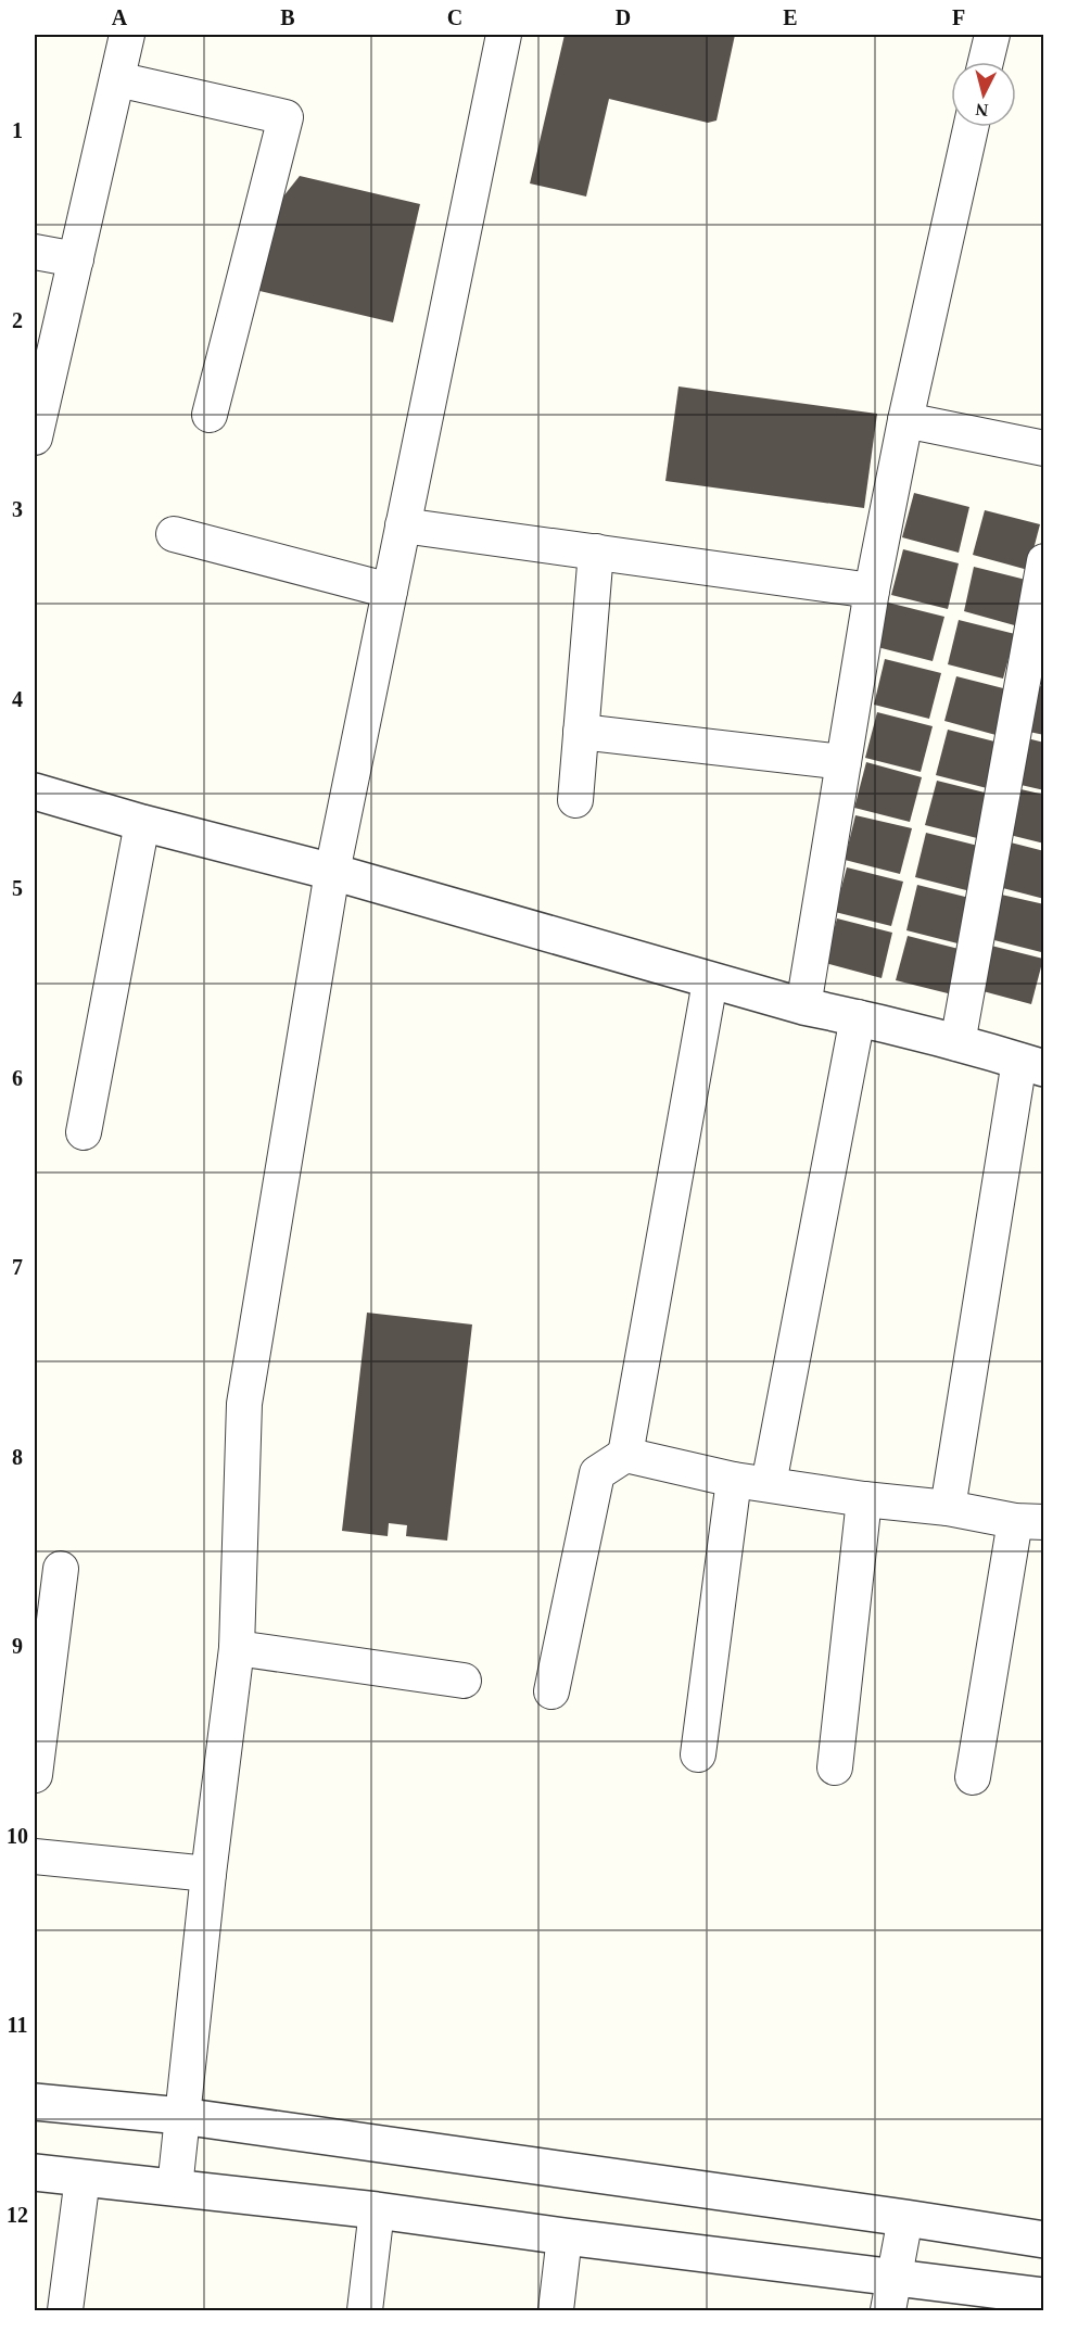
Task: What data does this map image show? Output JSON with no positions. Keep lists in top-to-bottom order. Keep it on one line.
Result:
{"north":"bottom","grid":{"columns":["A","B","C","D","E","F"],"rows":["1","2","3","4","5","6","7","8","9","10","11","12"]}}
